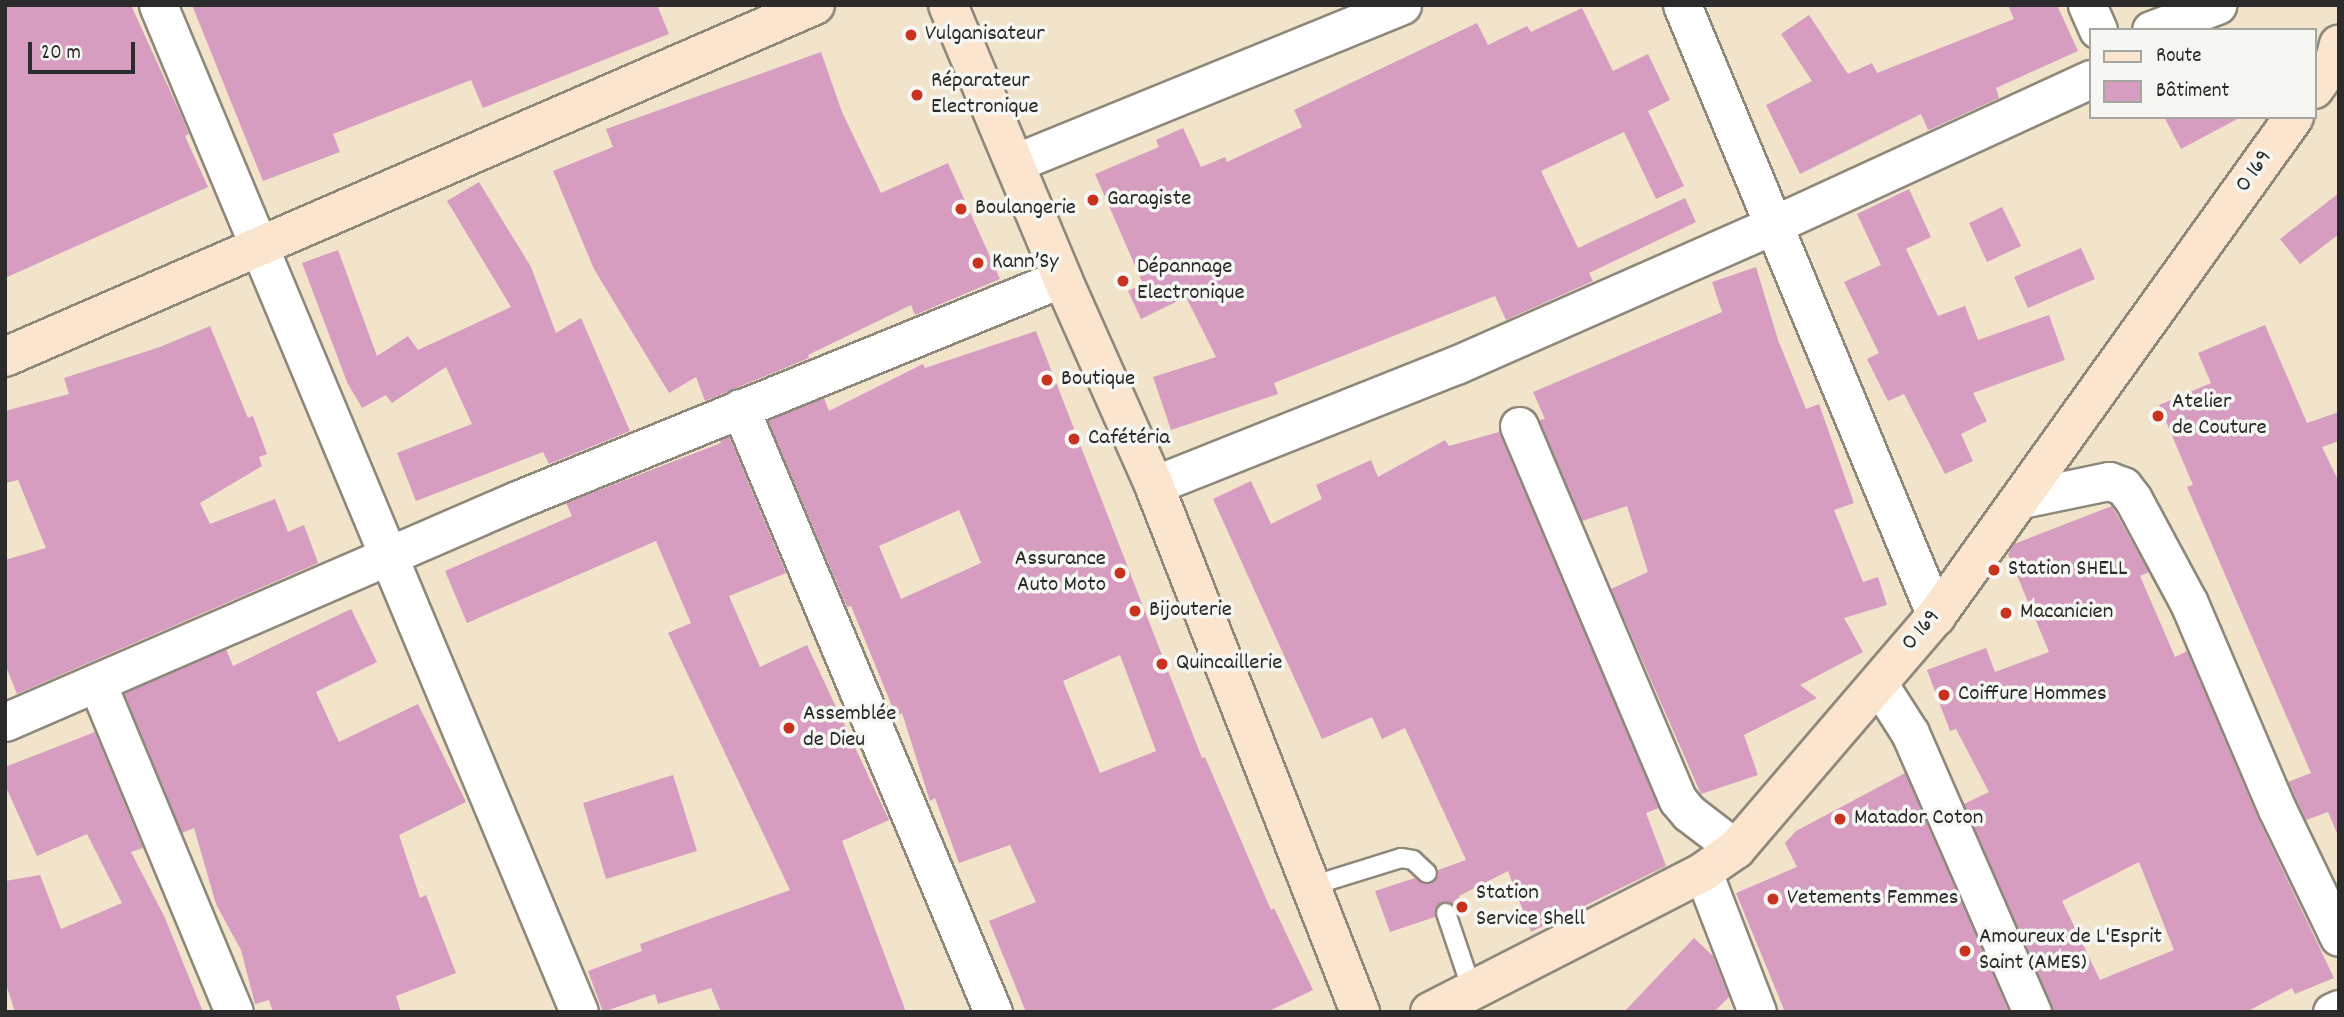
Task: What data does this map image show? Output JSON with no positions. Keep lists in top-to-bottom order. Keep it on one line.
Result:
{"streets":{"street":["O 169"]},"places":["Vulganisateur","Réparateur Electronique","Garagiste","Boulangerie","Kann’Sy","Dépannage Electronique","Boutique","Atelier de Couture","Cafétéria","Station SHELL","Assurance Auto Moto","Bijouterie","Macanicien","Quincaillerie","Coiffure Hommes","Assemblée de Dieu","Matador Coton","Vetements Femmes","Station Service Shell","Amoureux de L'Esprit Saint (AMES)"],"legend":["Route","Bâtiment"],"scale_bar":"20 m"}
